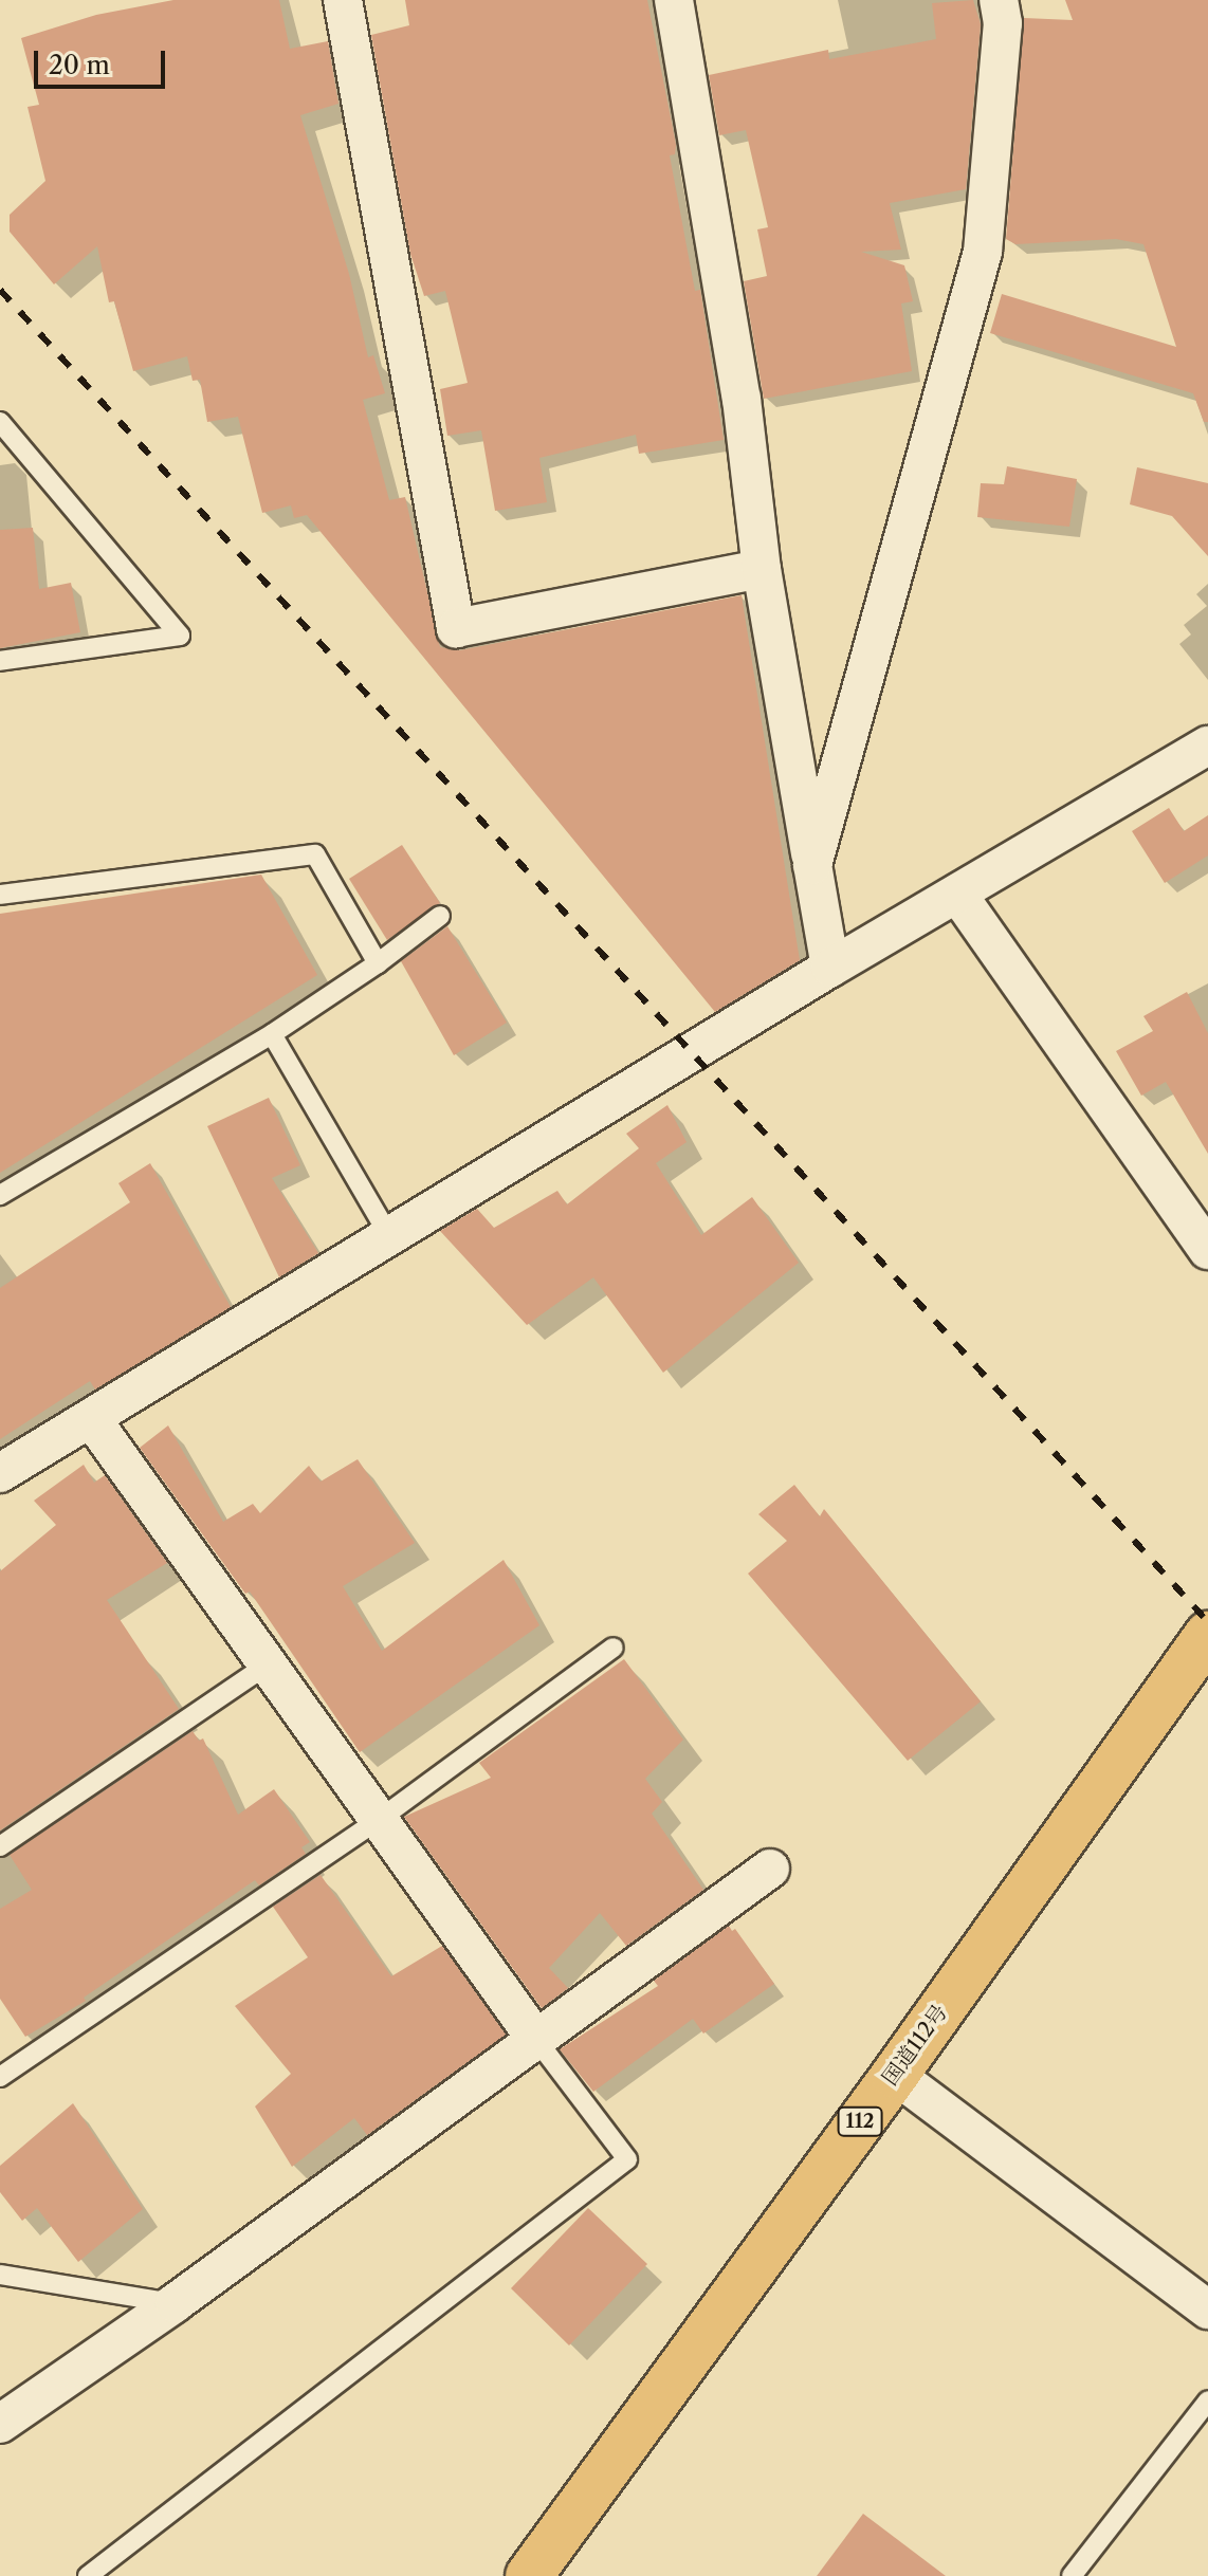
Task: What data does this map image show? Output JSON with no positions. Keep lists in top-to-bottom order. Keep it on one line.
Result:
{"streets":{"highway":["国道112号","112"]},"scale_bar":"20 m"}
